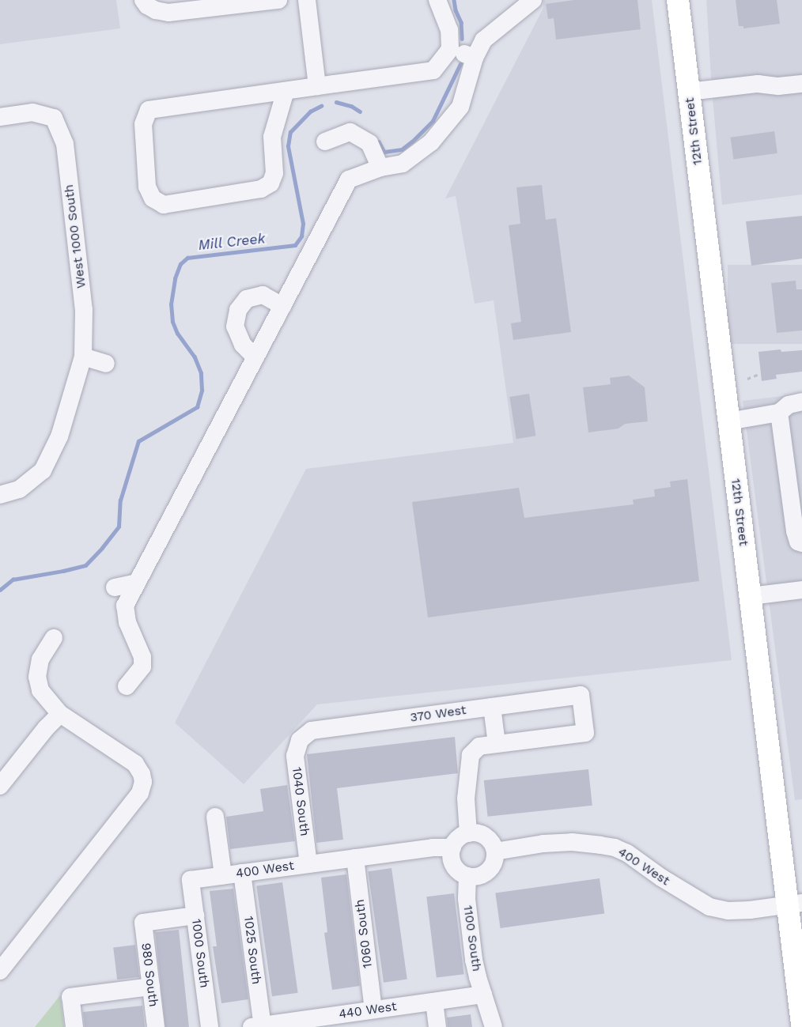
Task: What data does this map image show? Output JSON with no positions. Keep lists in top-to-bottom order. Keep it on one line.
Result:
{"streets":{"main road":["12th Street"],"street":["West 1000 South","370 West","1040 South","400 West","1060 South","1100 South","1025 South","1000 South","980 South","440 West"]},"crossings":[["12th Street","400 West"],["370 West","1040 South"],["1040 South","400 West"],["400 West","1060 South"],["400 West","1100 South"],["400 West","1025 South"],["400 West","1000 South"],["1060 South","440 West"],["1100 South","440 West"],["1025 South","440 West"],["1000 South","980 South"]],"water":["Mill Creek"]}
